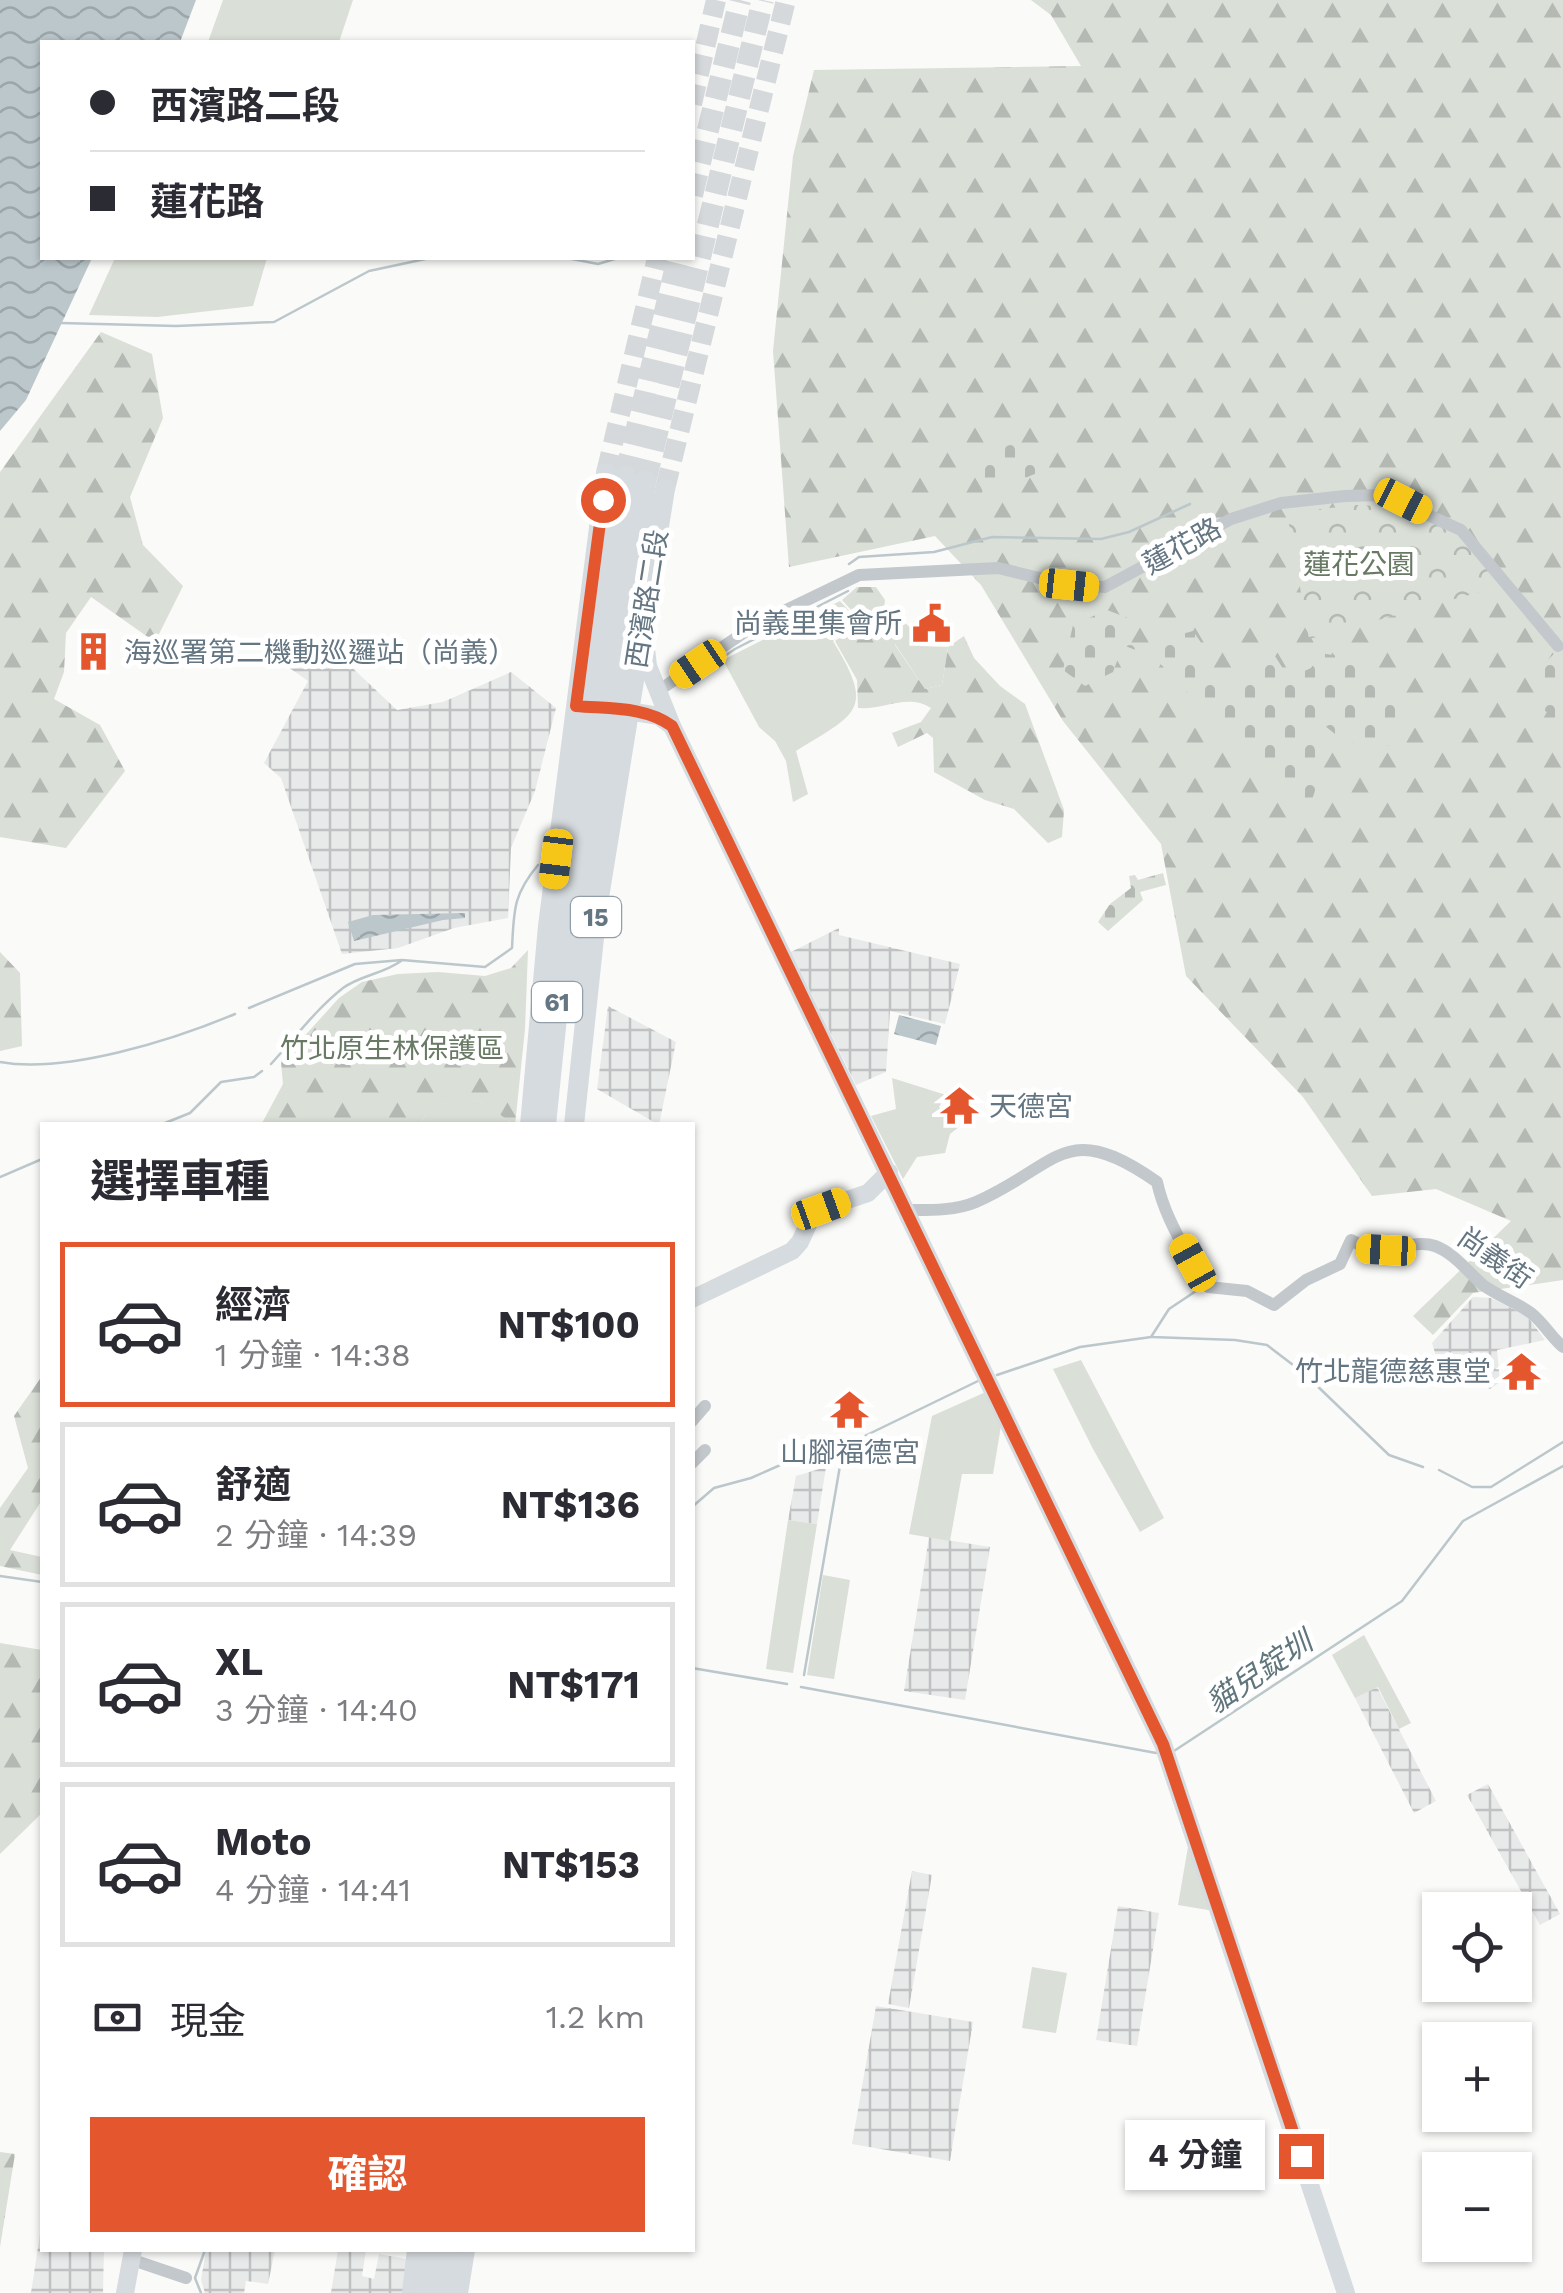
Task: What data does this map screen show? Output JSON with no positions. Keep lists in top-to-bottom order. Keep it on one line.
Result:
{"streets":{"highway":["61"],"main road":["西濱路二段","15"],"street":["蓮花路","尚義街"]},"crossings":[["蓮花路","西濱路二段"],["西濱路二段","61"]],"water":["貓兒錠圳"],"parks":["蓮花公園","竹北原生林保護區"],"places":{"public building":["尚義里集會所"],"building":["海巡署第二機動巡邏站（尚義）"],"temple":["天德宮","竹北龍德慈惠堂","山腳福德宮"]},"page":{"banner":["西濱路二段","蓮花路"],"heading":"選擇車種","list":[{"name":"經濟","note":"1 分鐘 · 14:38","value":"NT$100"},{"name":"舒適","note":"2 分鐘 · 14:39","value":"NT$136"},{"name":"XL","note":"3 分鐘 · 14:40","value":"NT$171"},{"name":"Moto","note":"4 分鐘 · 14:41","value":"NT$153"}],"map_buttons":["+","−"],"pay":["現金","1.2 km"],"buttons":"確認","bubble":"4 分鐘"}}
